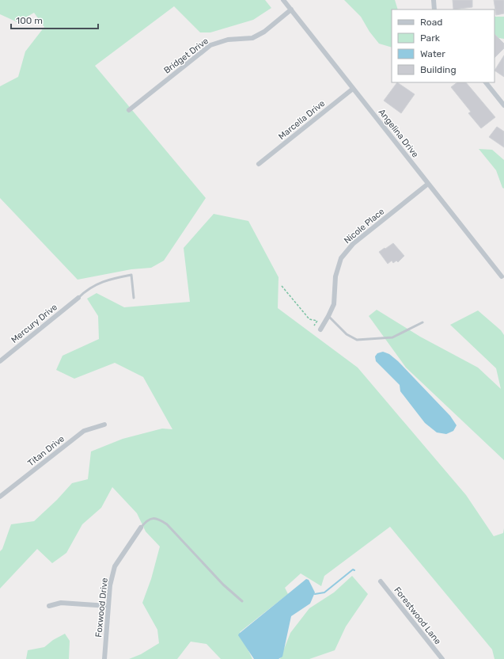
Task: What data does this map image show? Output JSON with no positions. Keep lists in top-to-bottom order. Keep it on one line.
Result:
{"streets":{"street":["Bridget Drive","Marcella Drive","Angelina Drive","Nicole Place","Mercury Drive","Titan Drive","Foxwood Drive","Forestwood Lane"]},"crossings":[["Bridget Drive","Angelina Drive"],["Marcella Drive","Angelina Drive"],["Angelina Drive","Nicole Place"]],"legend":["Road","Park","Water","Building"],"scale_bar":"100 m"}
